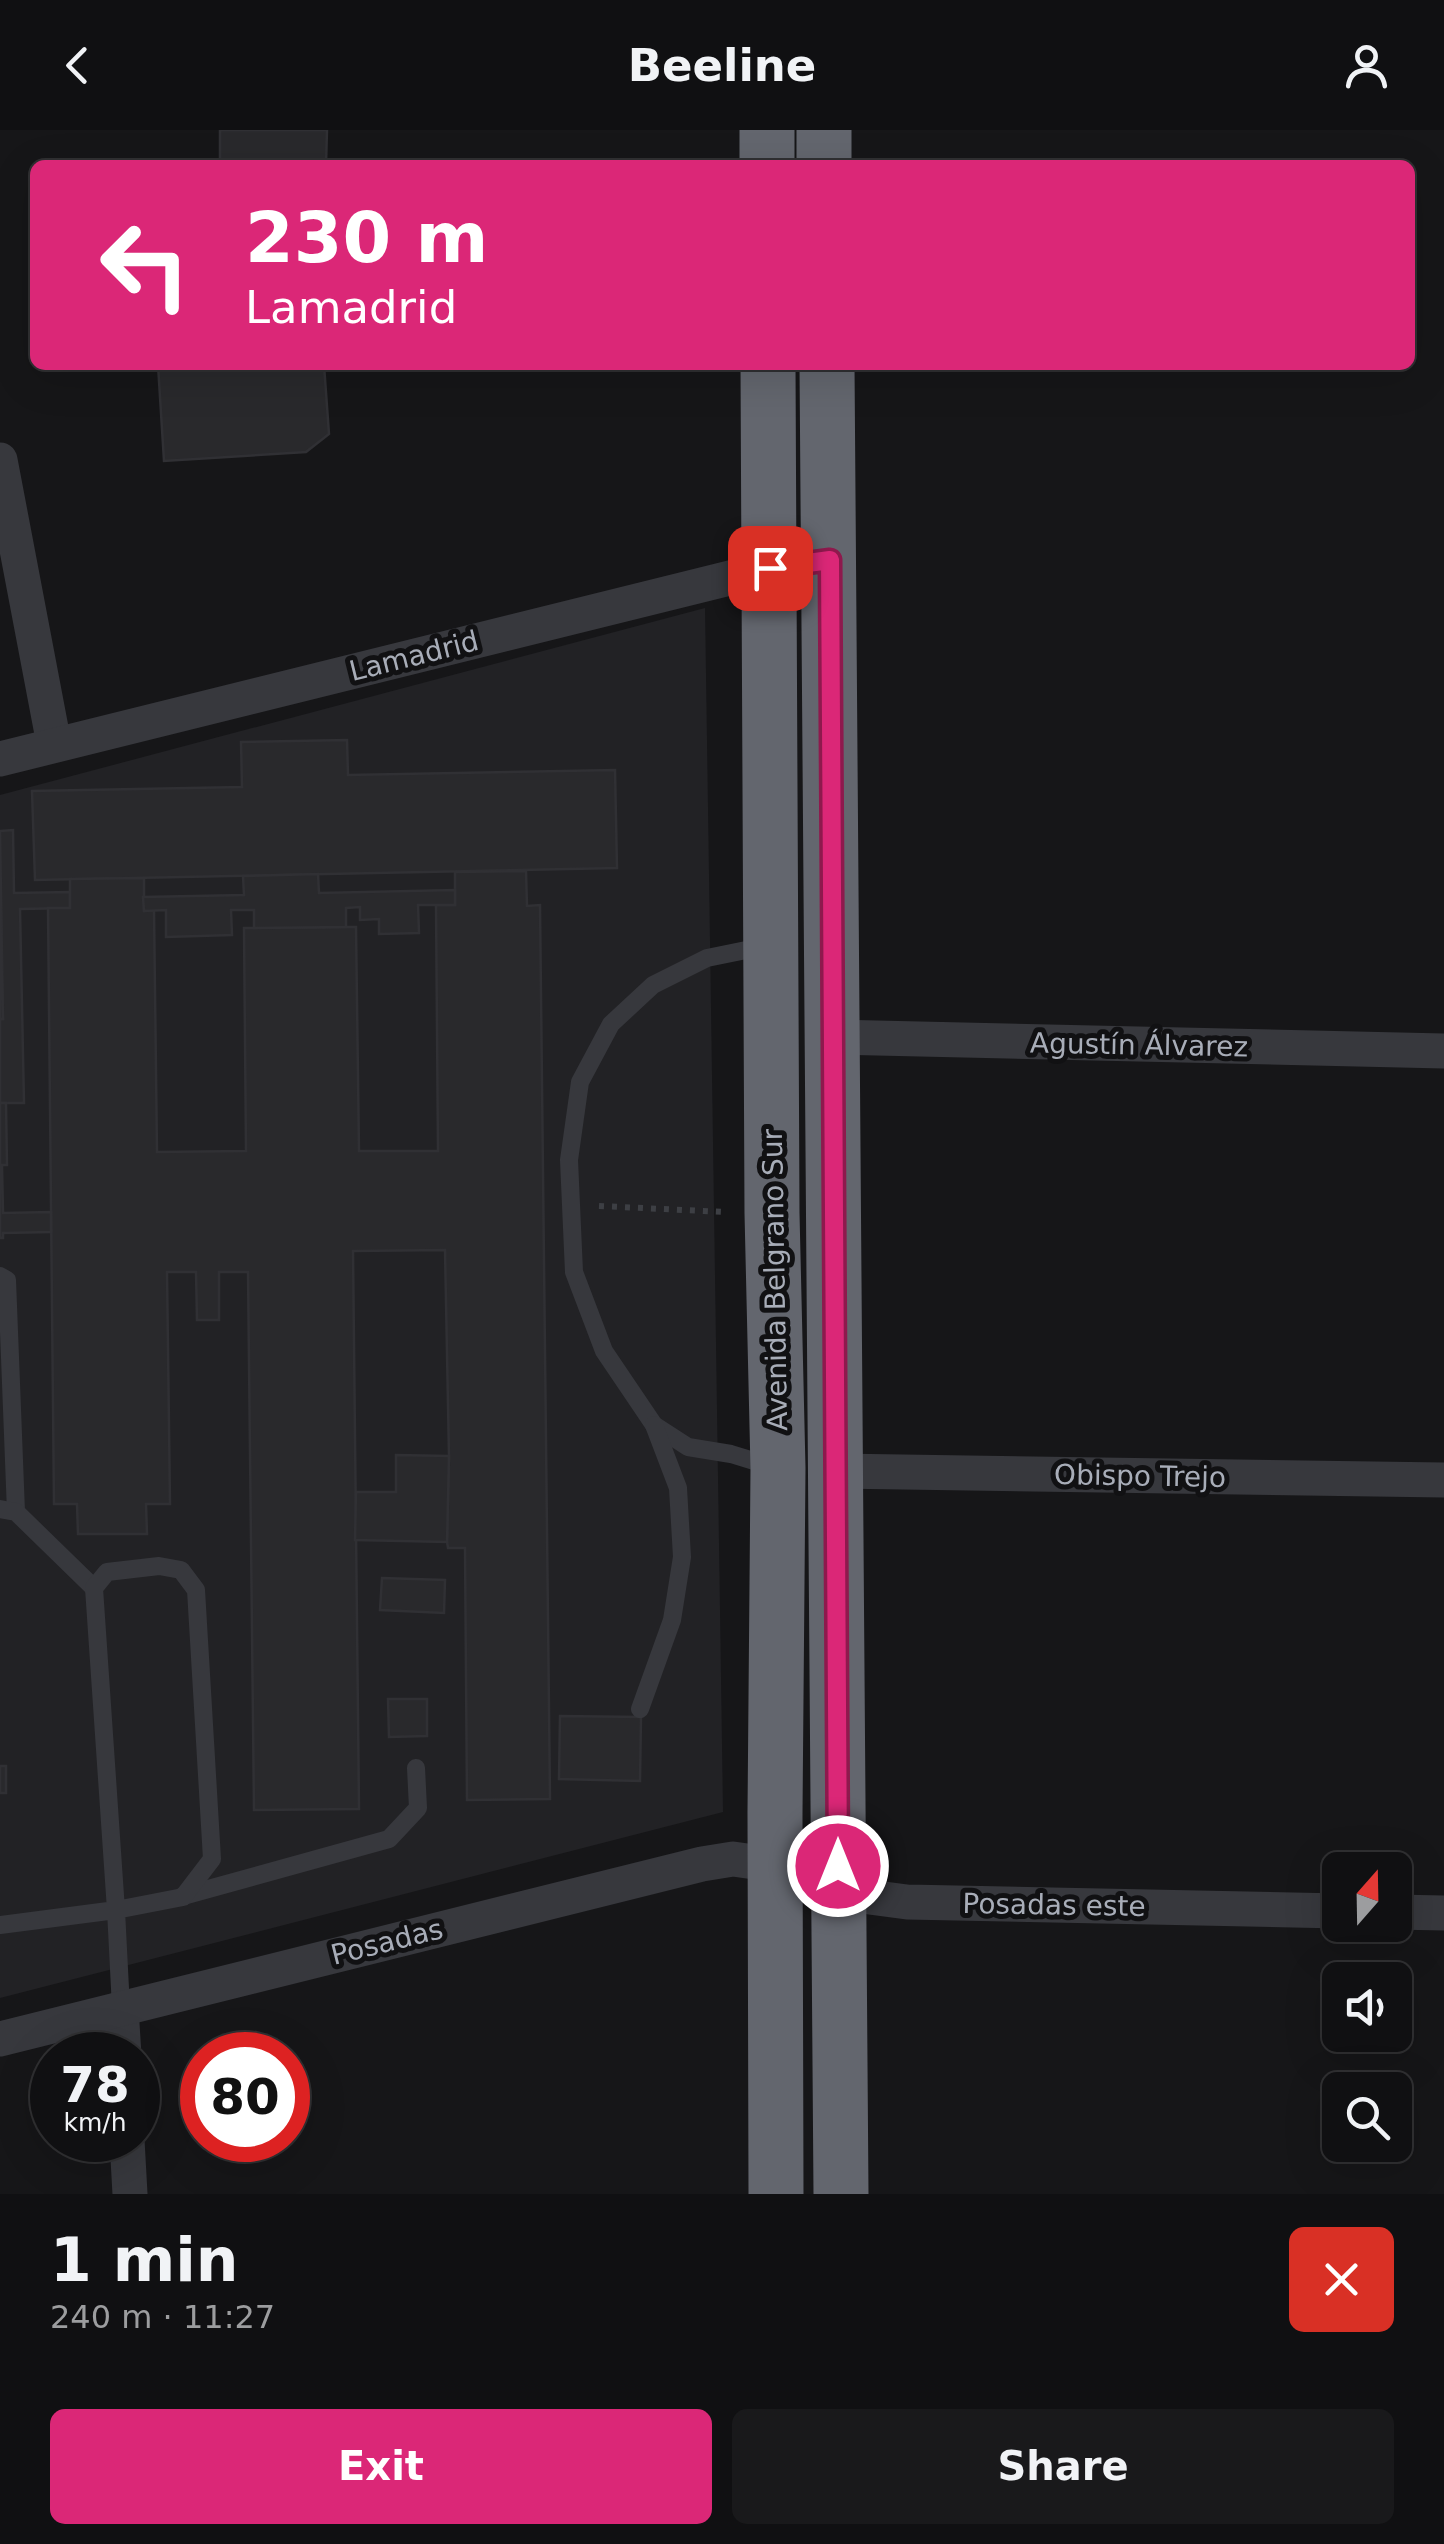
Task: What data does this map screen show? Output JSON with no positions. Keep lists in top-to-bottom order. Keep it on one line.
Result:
{"streets":{"highway":["Avenida Belgrano Sur"],"street":["Lamadrid","Agustín Álvarez","Obispo Trejo","Posadas este","Posadas"]},"crossings":[["Lamadrid","Avenida Belgrano Sur"],["Avenida Belgrano Sur","Posadas este"],["Avenida Belgrano Sur","Posadas"],["Posadas este","Posadas"]],"north":"top","page":{"header":"Beeline","turn":["230 m","Lamadrid"],"speed":"78 km/h","limit":"80","heading":["1 min","240 m · 11:27"],"buttons":["Exit","Share"]}}
